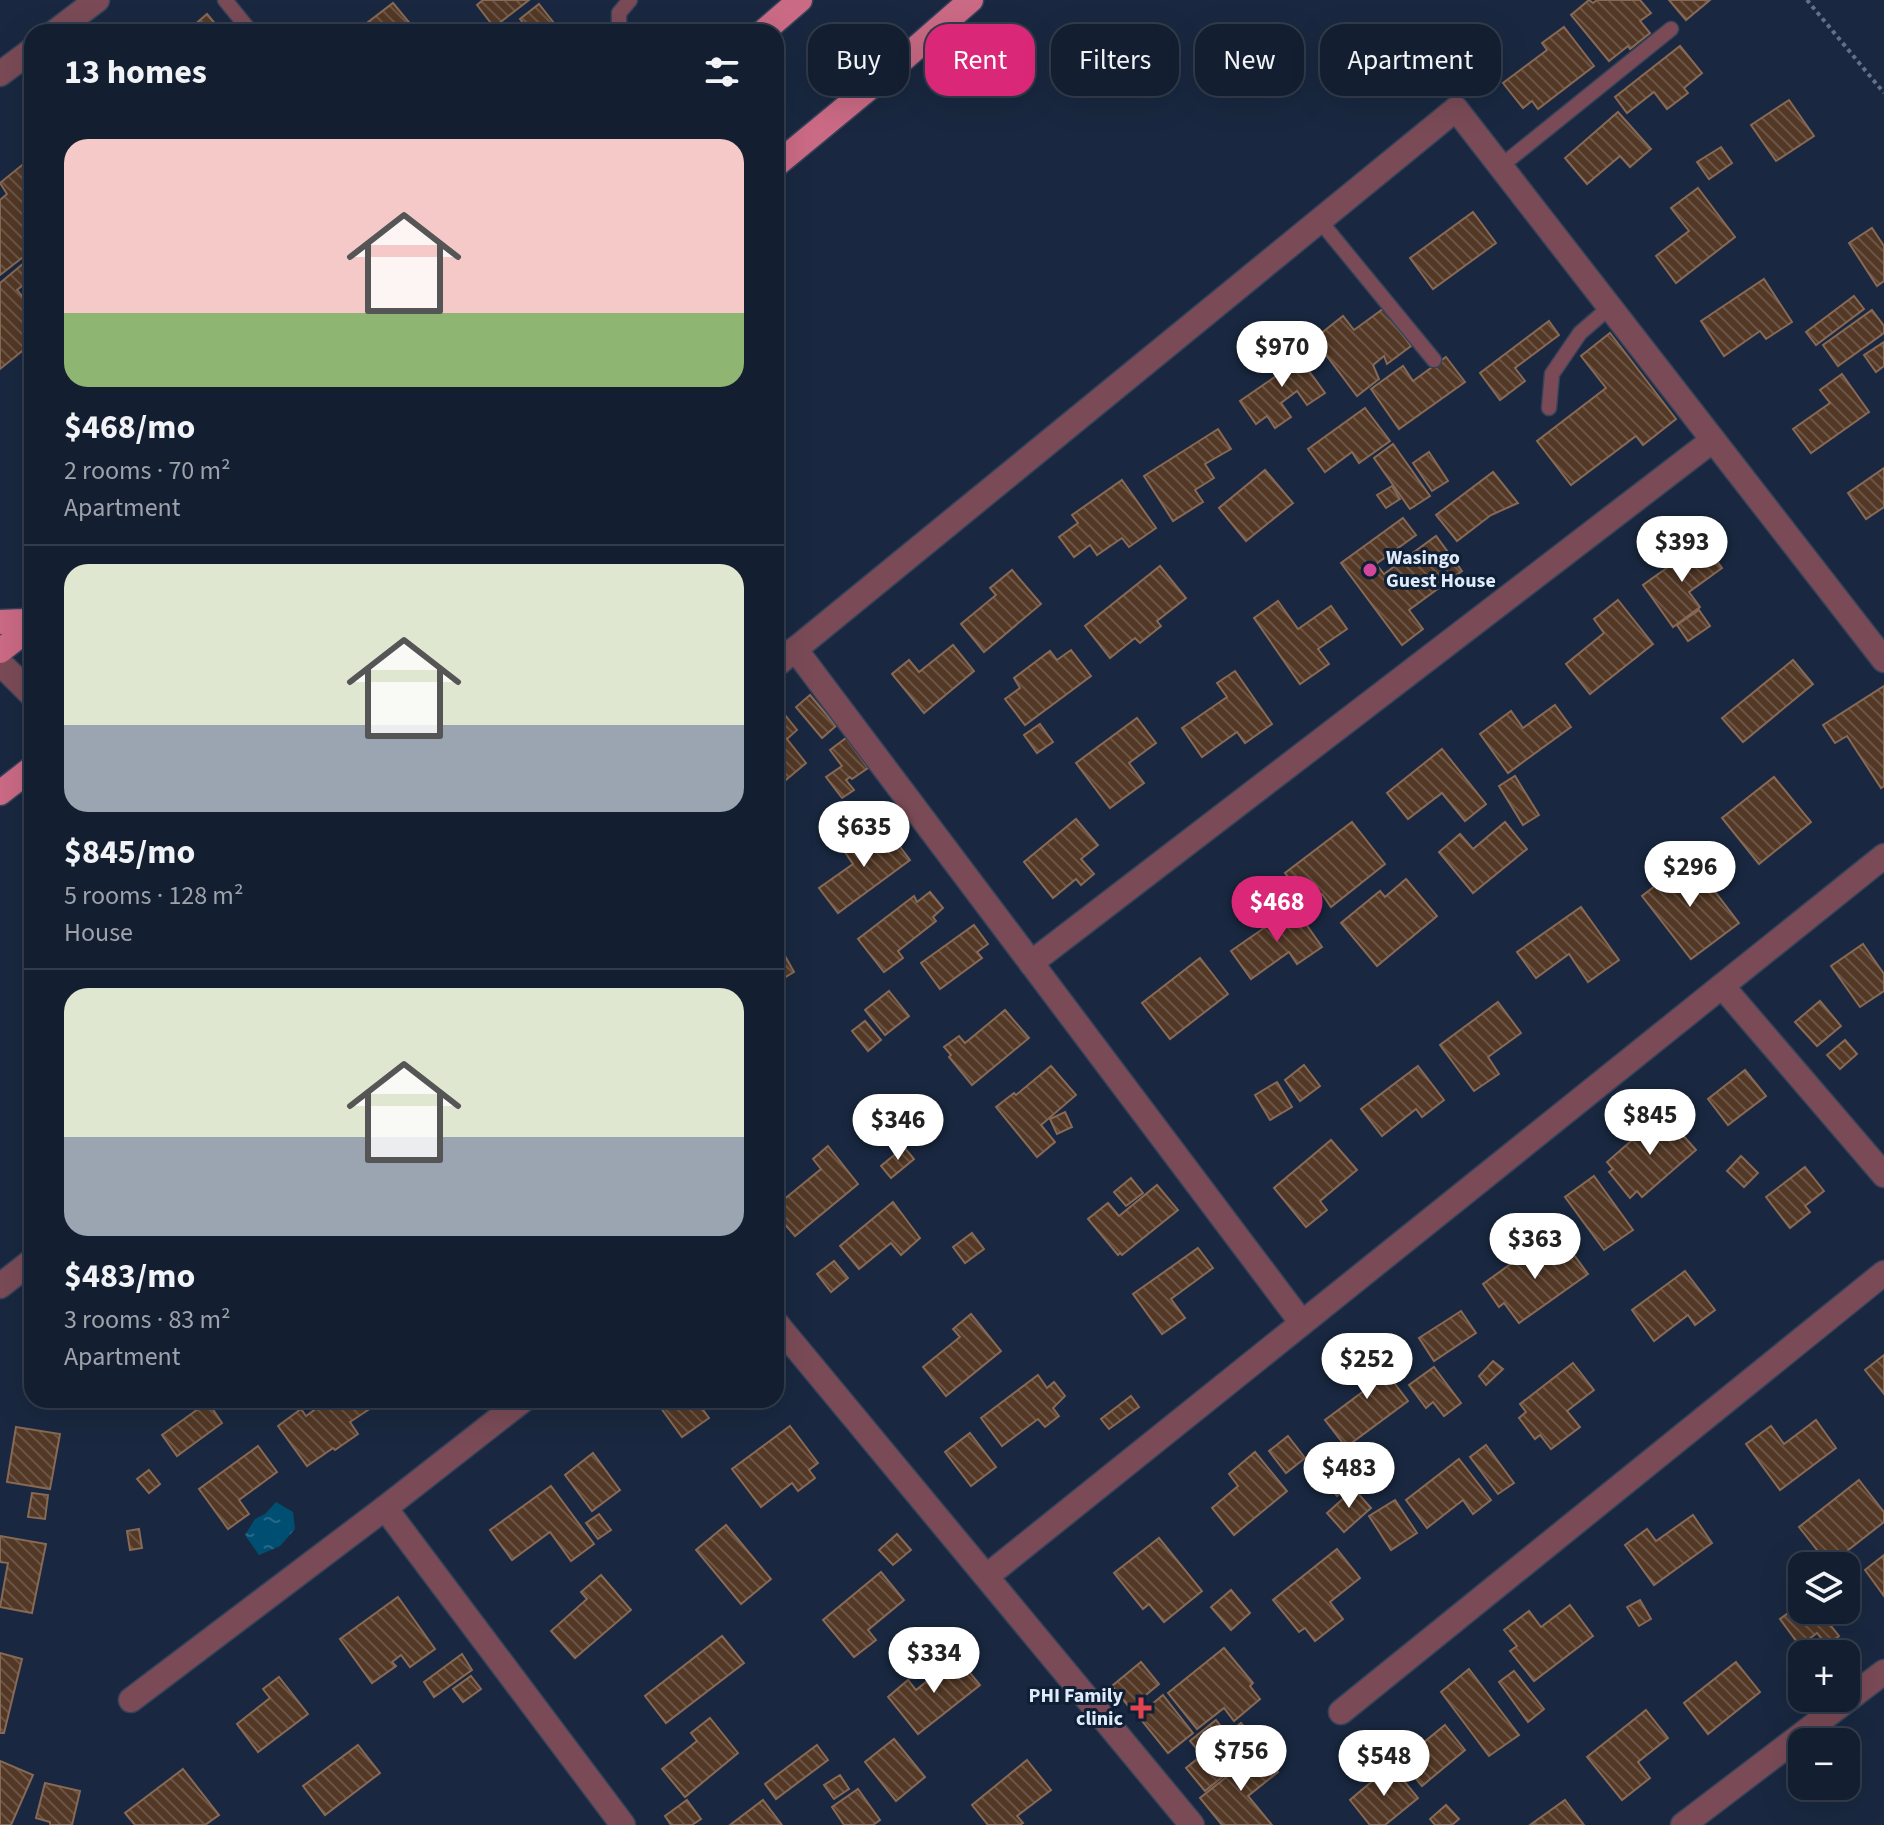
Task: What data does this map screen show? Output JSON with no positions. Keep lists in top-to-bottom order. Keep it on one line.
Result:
{"places":{"other":["Wasingo Guest House"],"health":["PHI Family clinic"]},"page":{"chip":["Buy","Rent","Filters","New","Apartment"],"heading":"13 homes","list":[{"name":"$468/mo","note":"2 rooms · 70 m² · Apartment"},{"name":"$845/mo","note":"5 rooms · 128 m² · House"},{"name":"$483/mo","note":"3 rooms · 83 m² · Apartment"}],"price":["$970","$393","$635","$296","$468","$845","$346","$363","$252","$483","$334","$756","$548"],"map_buttons":["+","−"]}}
